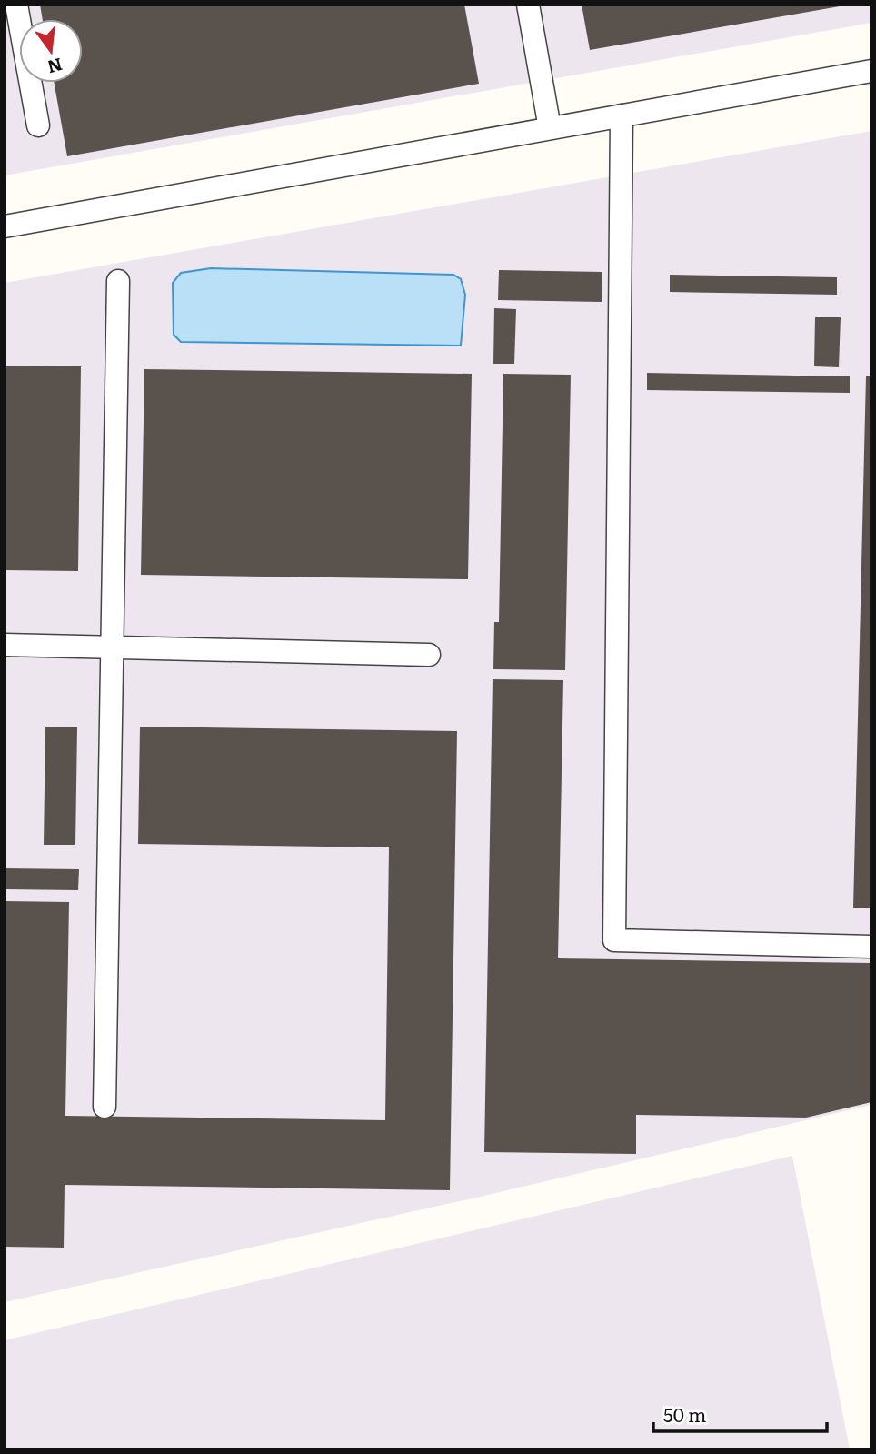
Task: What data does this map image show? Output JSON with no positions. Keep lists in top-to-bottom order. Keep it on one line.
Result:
{"scale_bar":"50 m","north":"bottom"}
